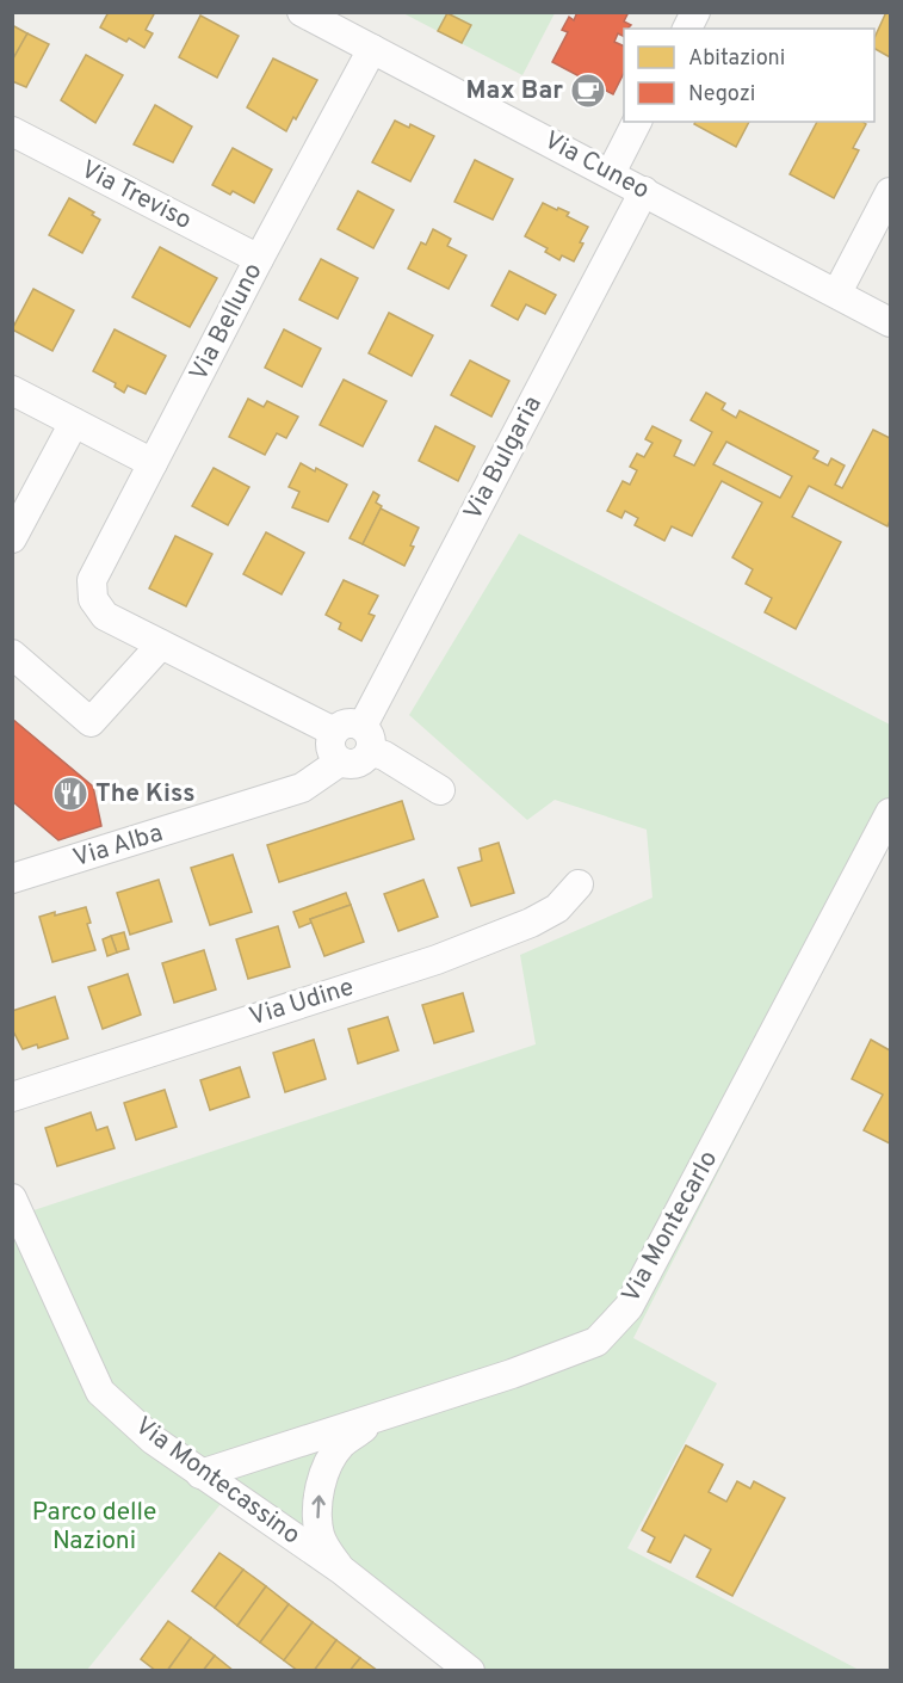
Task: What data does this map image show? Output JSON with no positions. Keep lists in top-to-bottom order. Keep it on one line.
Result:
{"streets":{"street":["Via Cuneo","Via Treviso","Via Belluno","Via Bulgaria","Via Alba","Via Udine","Via Montecarlo","Via Montecassino"]},"crossings":[["Via Cuneo","Via Belluno"],["Via Cuneo","Via Bulgaria"],["Via Treviso","Via Belluno"],["Via Bulgaria","Via Alba"],["Via Montecarlo","Via Montecassino"]],"parks":["Parco delle Nazioni"],"places":{"cafe":["Max Bar"],"restaurant":["The Kiss"]},"legend":["Abitazioni","Negozi"]}
